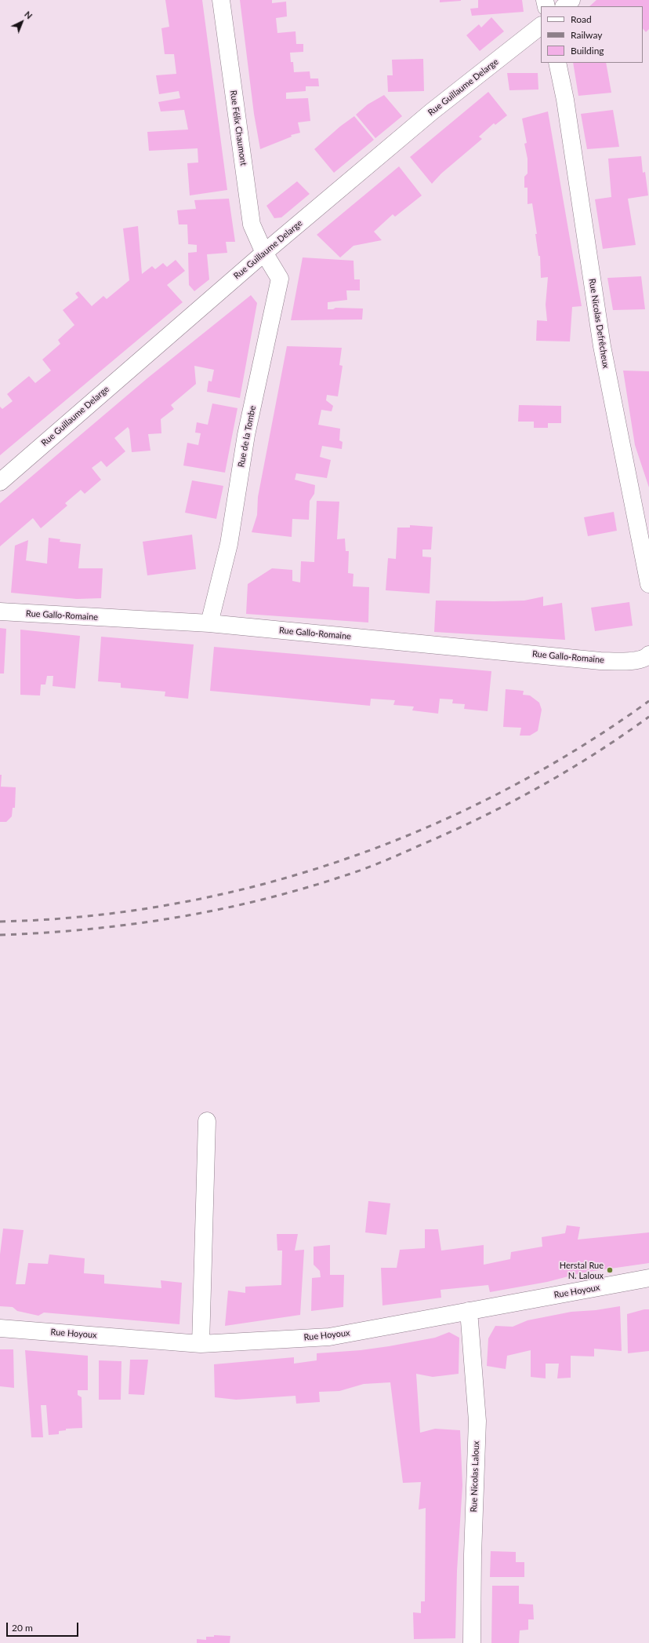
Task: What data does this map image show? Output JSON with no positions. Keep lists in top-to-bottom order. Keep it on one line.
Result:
{"streets":{"street":["Rue Guillaume Delarge","Rue Félix Chaumont","Rue Nicolas Defrêcheux","Rue de la Tombe","Rue Gallo-Romaine","Rue Hoyoux","Rue Nicolas Laloux"]},"crossings":[["Rue Guillaume Delarge","Rue Félix Chaumont"],["Rue Guillaume Delarge","Rue de la Tombe"],["Rue Félix Chaumont","Rue de la Tombe"],["Rue de la Tombe","Rue Gallo-Romaine"],["Rue Hoyoux","Rue Nicolas Laloux"]],"places":["Herstal Rue N. Laloux"],"legend":["Road","Railway","Building"],"scale_bar":"20 m","north":"top right"}
